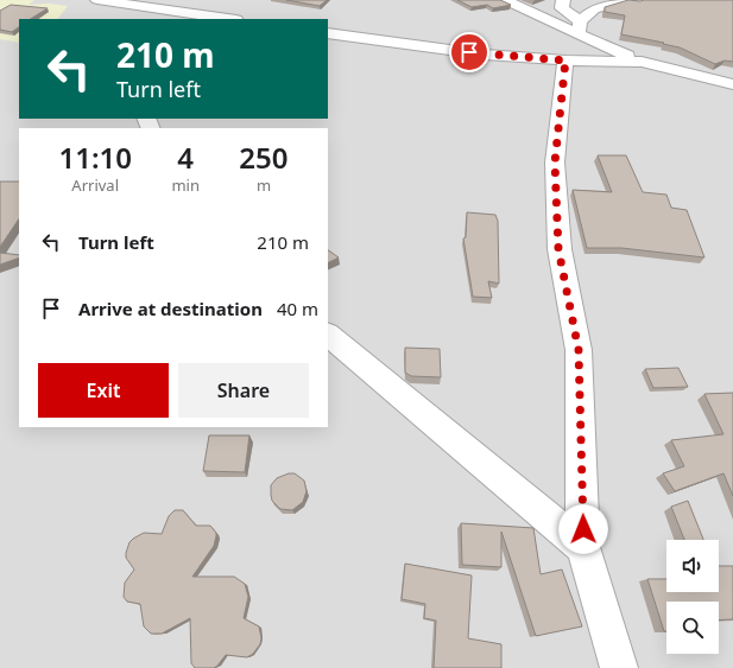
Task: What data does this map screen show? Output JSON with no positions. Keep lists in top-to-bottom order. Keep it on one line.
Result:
{"page":{"turn":["210 m","Turn left"],"eta":["11:10","Arrival","4","min","250","m"],"list":[{"name":"Turn left","value":"210 m"},{"name":"Arrive at destination","value":"40 m"}],"buttons":["Exit","Share"]}}
